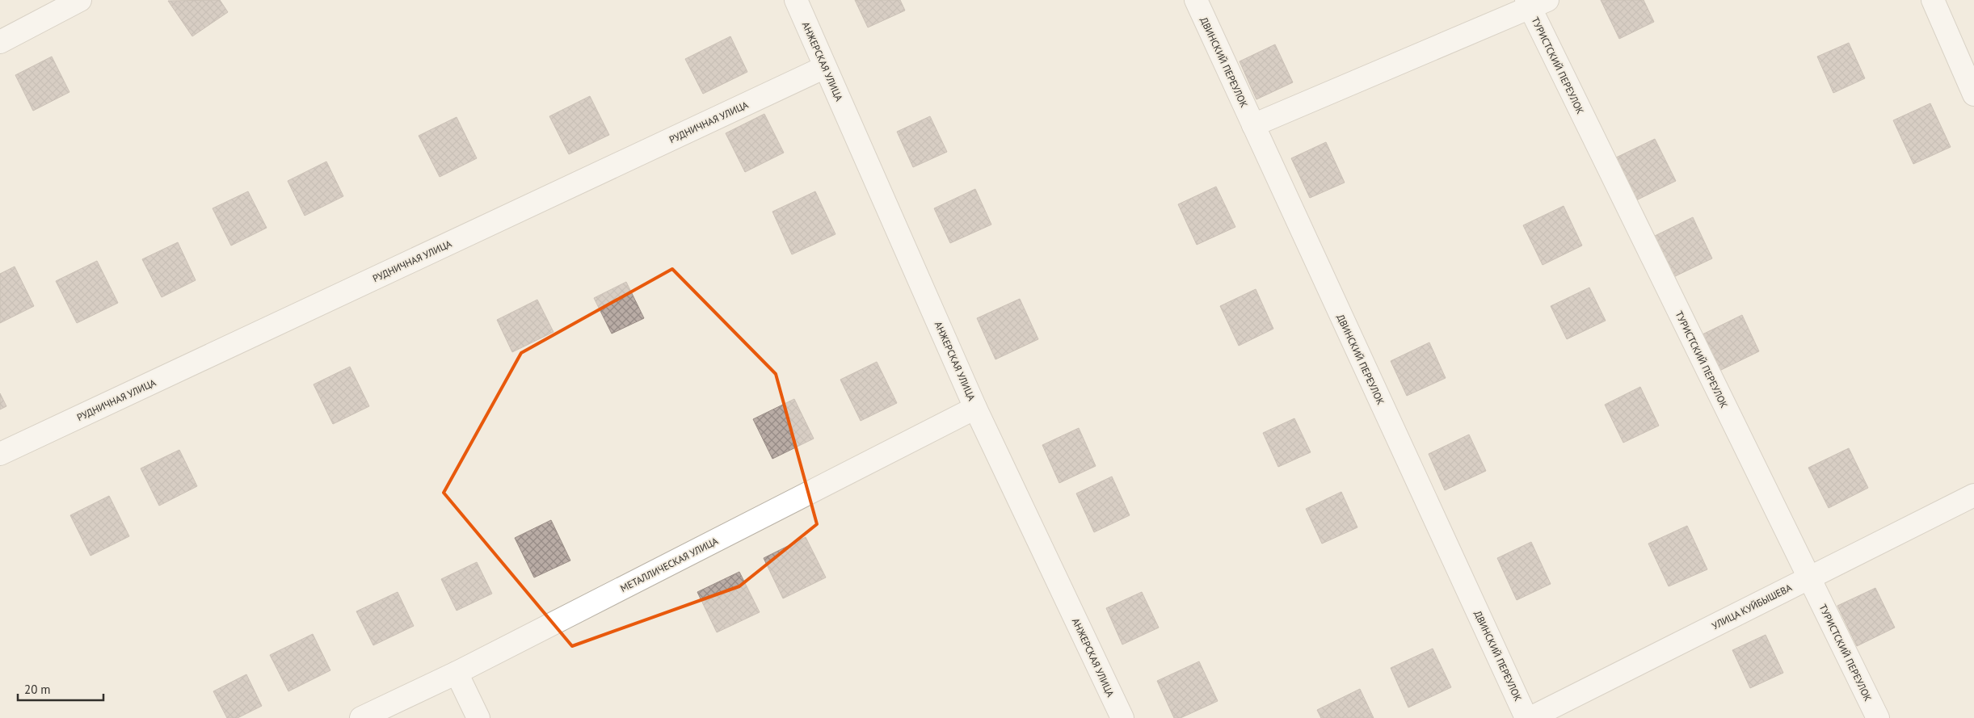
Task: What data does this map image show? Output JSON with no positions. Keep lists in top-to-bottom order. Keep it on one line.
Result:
{"streets":{"street":["АНЖЕРСКАЯ УЛИЦА","ДВИНСКИЙ ПЕРЕУЛОК","ТУРИСТСКИЙ ПЕРЕУЛОК","РУДНИЧНАЯ УЛИЦА","МЕТАЛЛИЧЕСКАЯ УЛИЦА","УЛИЦА КУЙБЫШЕВА"]},"crossings":[["АНЖЕРСКАЯ УЛИЦА","РУДНИЧНАЯ УЛИЦА"],["АНЖЕРСКАЯ УЛИЦА","МЕТАЛЛИЧЕСКАЯ УЛИЦА"],["ТУРИСТСКИЙ ПЕРЕУЛОК","УЛИЦА КУЙБЫШЕВА"]],"scale_bar":"20 m"}
